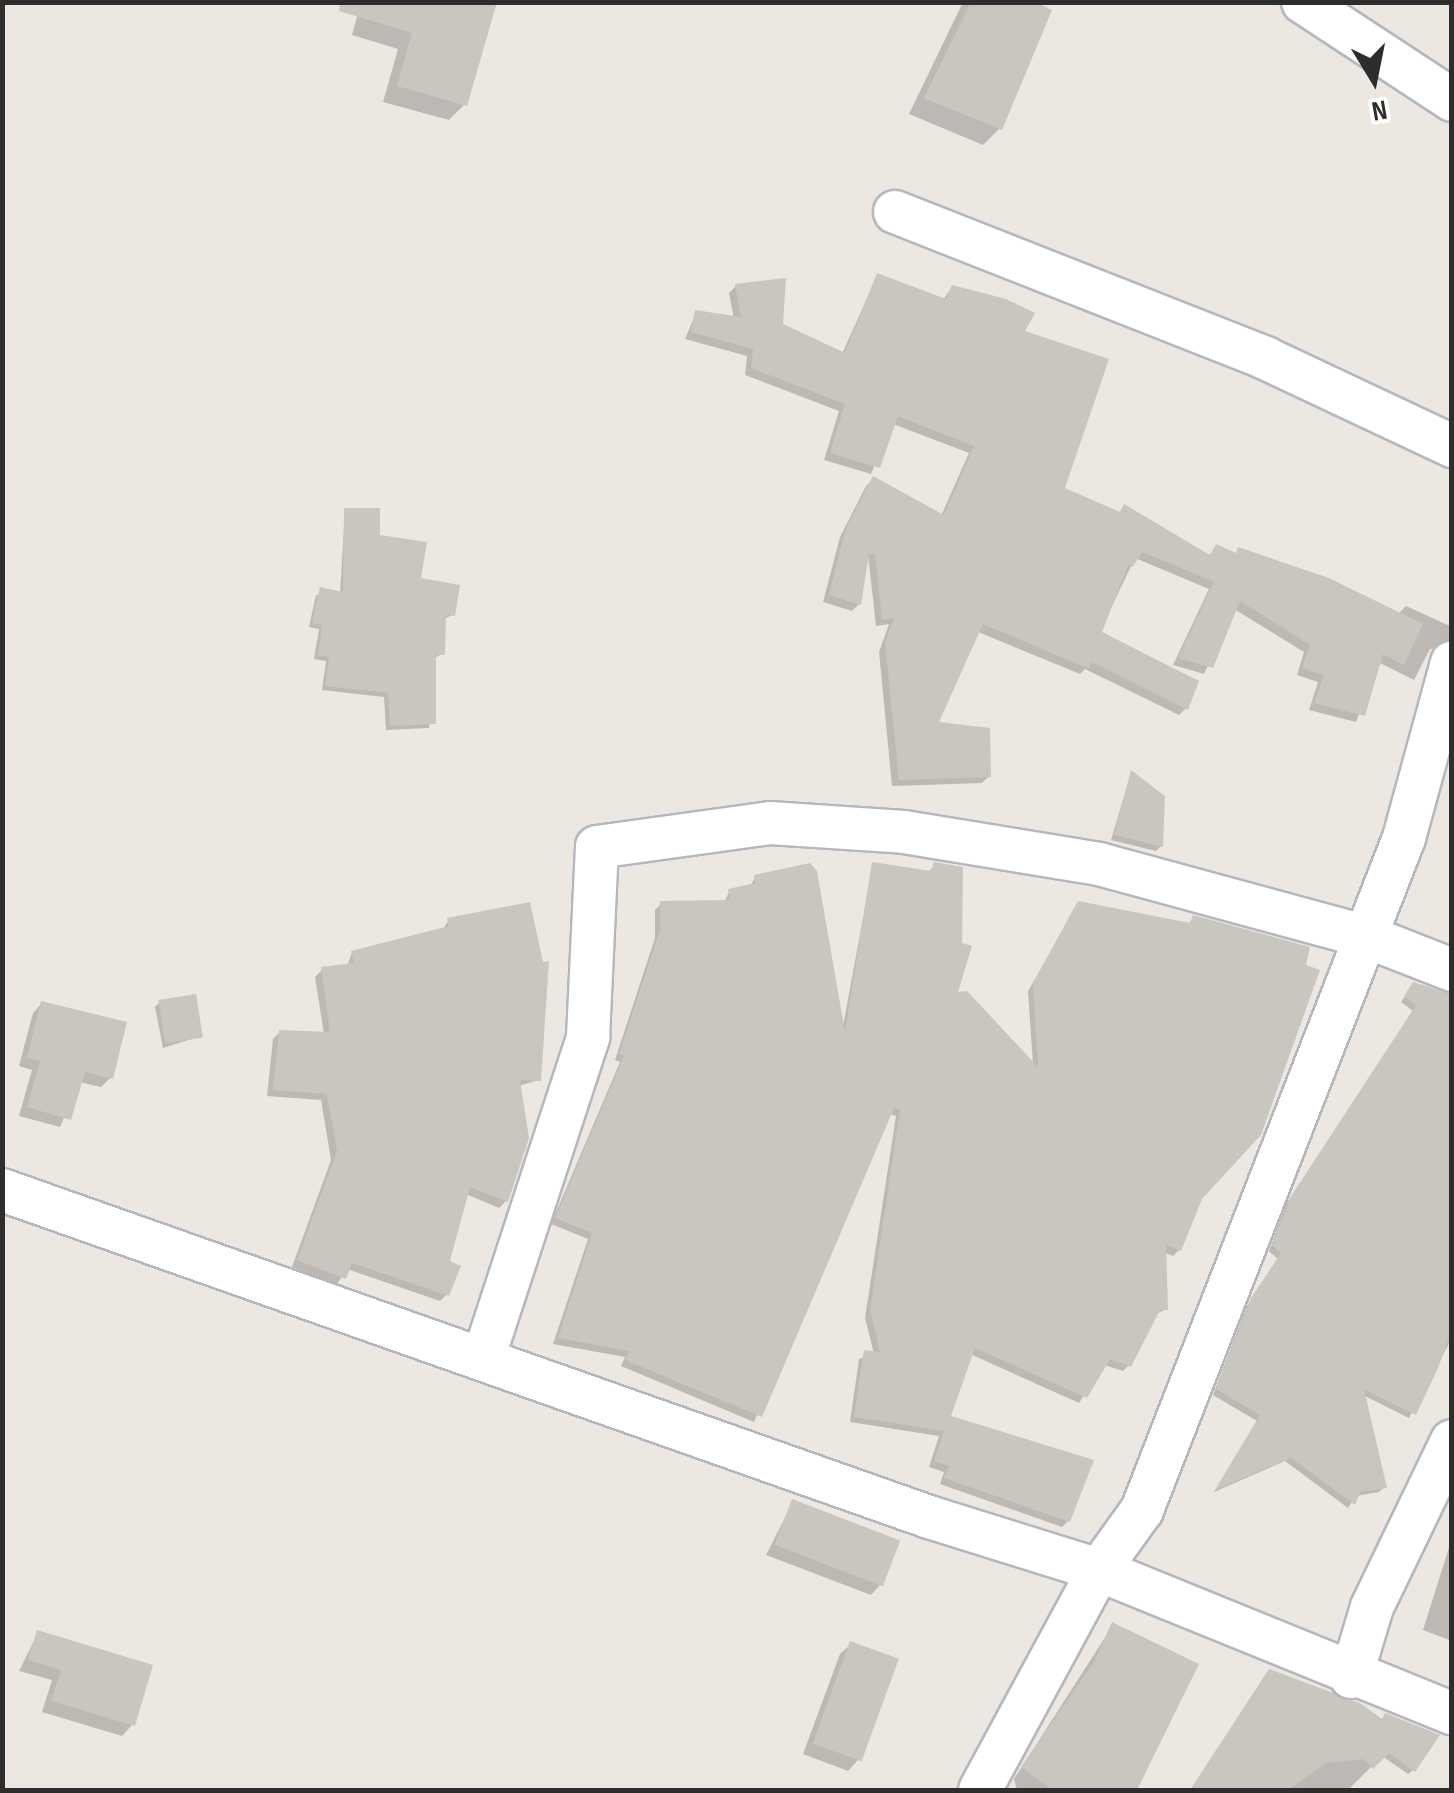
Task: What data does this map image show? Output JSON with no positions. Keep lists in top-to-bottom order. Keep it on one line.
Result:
{"north":"bottom"}
